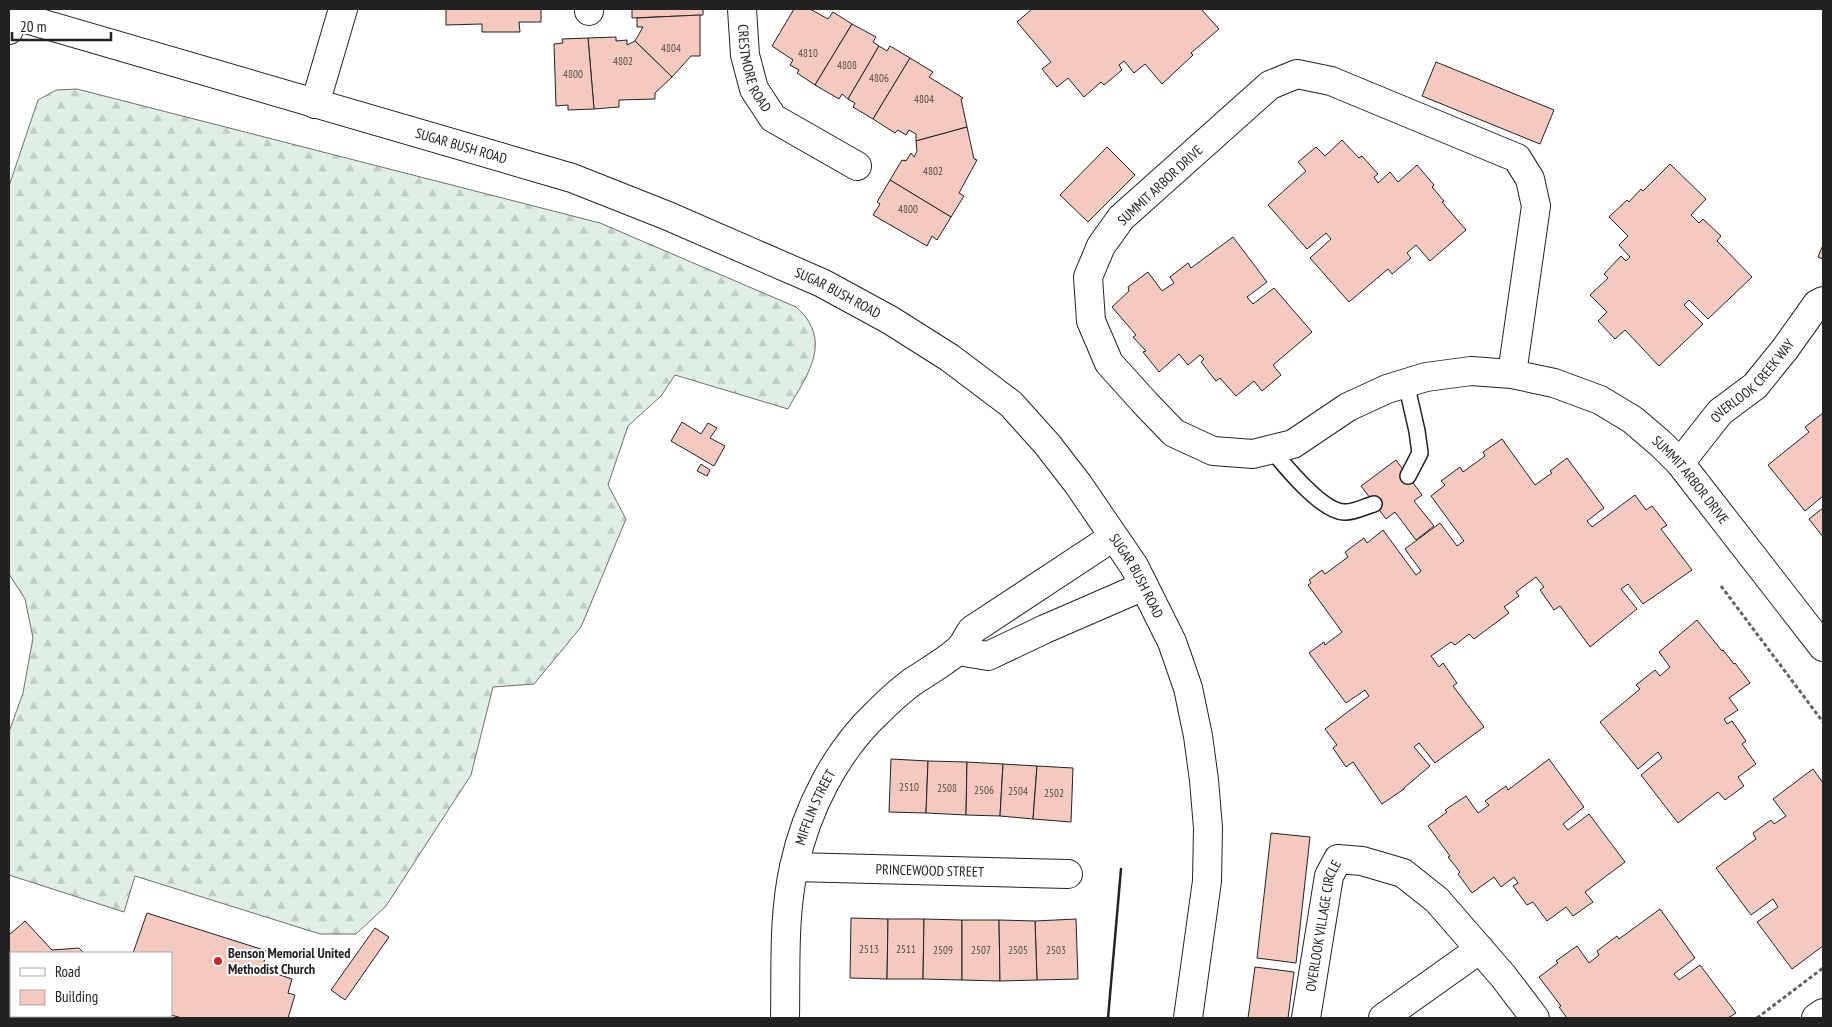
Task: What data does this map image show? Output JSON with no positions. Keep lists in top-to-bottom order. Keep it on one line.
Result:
{"streets":{"street":["CRESTMORE ROAD","SUGAR BUSH ROAD","SUMMIT ARBOR DRIVE","OVERLOOK CREEK WAY","MIFFLIN STREET","PRINCEWOOD STREET","OVERLOOK VILLAGE CIRCLE"]},"crossings":[["SUGAR BUSH ROAD","MIFFLIN STREET"],["SUMMIT ARBOR DRIVE","OVERLOOK CREEK WAY"],["MIFFLIN STREET","PRINCEWOOD STREET"]],"places":["Benson Memorial United Methodist Church"],"house_numbers":["4804","4810","4802","4808","4800","4806","4804","4802","4800","2510","2508","2506","2504","2502","2513","2511","2509","2507","2505","2503"],"legend":["Road","Building"],"scale_bar":"20 m"}
